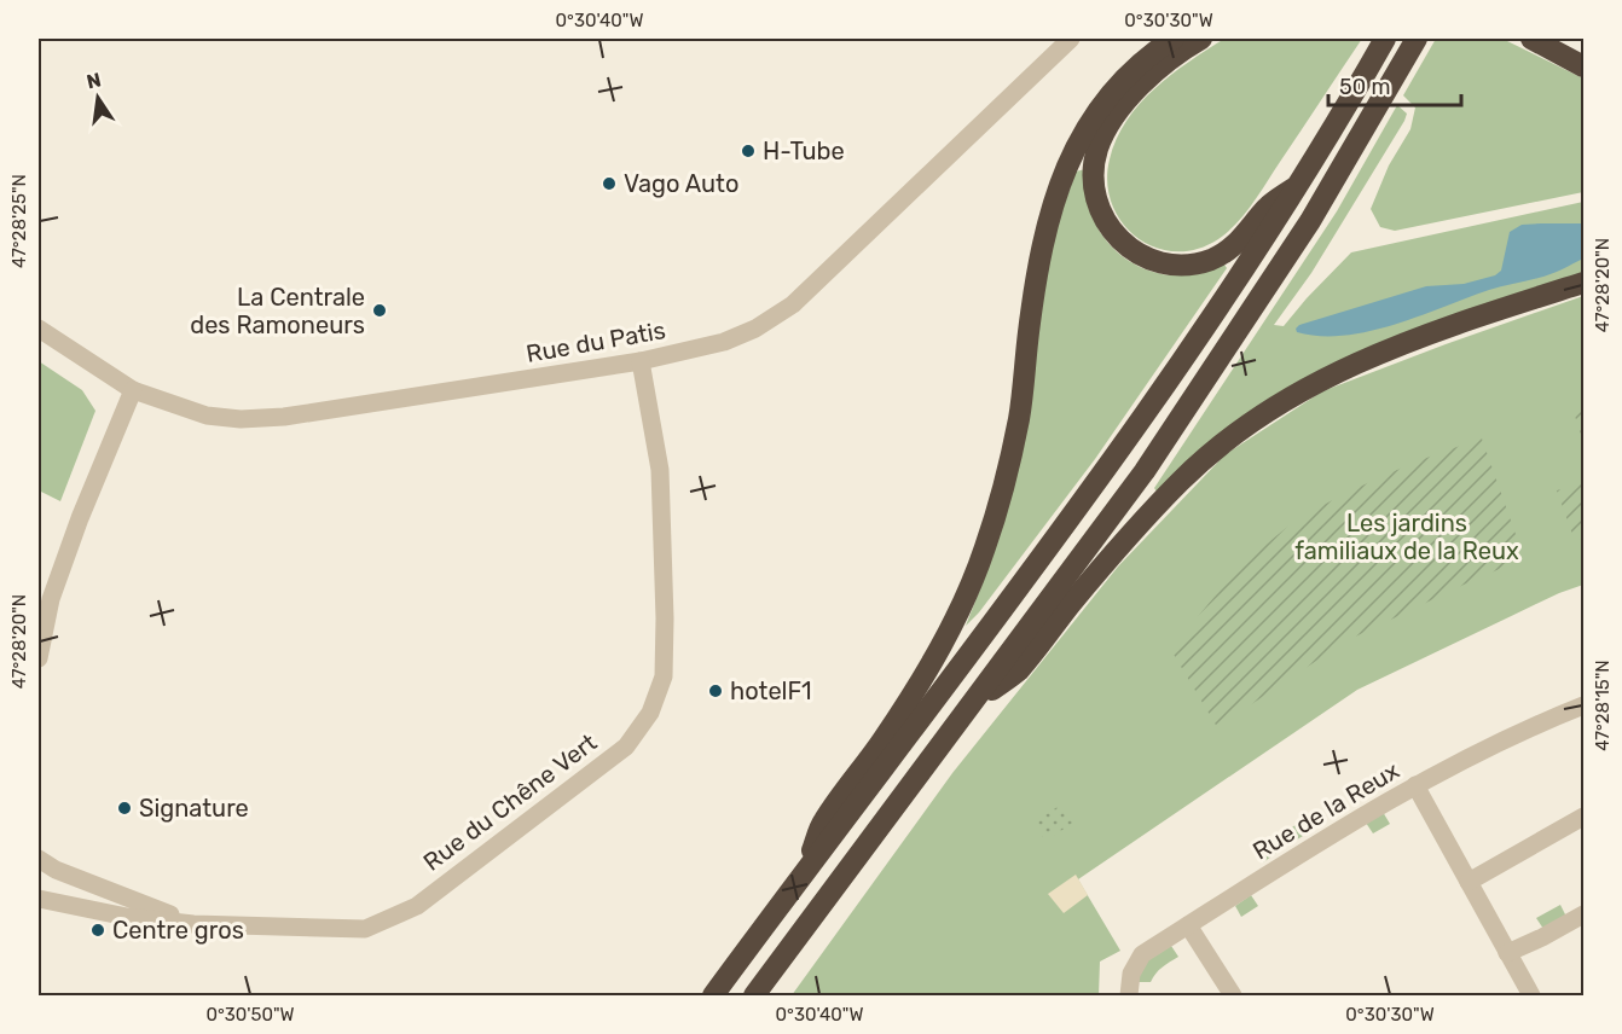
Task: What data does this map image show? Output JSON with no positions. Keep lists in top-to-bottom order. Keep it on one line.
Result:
{"streets":{"street":["Rue du Patis","Rue du Chêne Vert","Rue de la Reux"]},"crossings":[["Rue du Patis","Rue du Chêne Vert"]],"parks":["Les jardins familiaux de la Reux"],"places":["H-Tube","Vago Auto","La Centrale des Ramoneurs","hotelF1","Signature","Centre gros"],"scale_bar":"50 m","north":"top","coordinates":["0°30'40\"W","0°30'30\"W","47°28'25\"N","47°28'20\"N","47°28'15\"N","0°30'50\"W"]}
